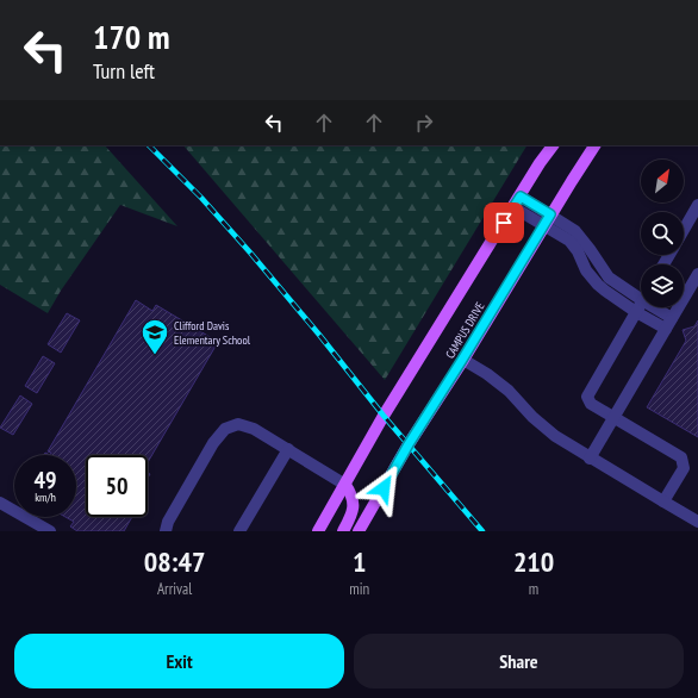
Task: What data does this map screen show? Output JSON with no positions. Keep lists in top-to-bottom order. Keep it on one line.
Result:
{"streets":{"main road":["CAMPUS DRIVE"]},"places":{"school or university":["Clifford Davis Elementary School"]},"north":"top right","page":{"turn":["170 m","Turn left"],"speed":"49 km/h","limit":"50","eta":["08:47","Arrival","1","min","210","m"],"buttons":["Exit","Share"]}}
